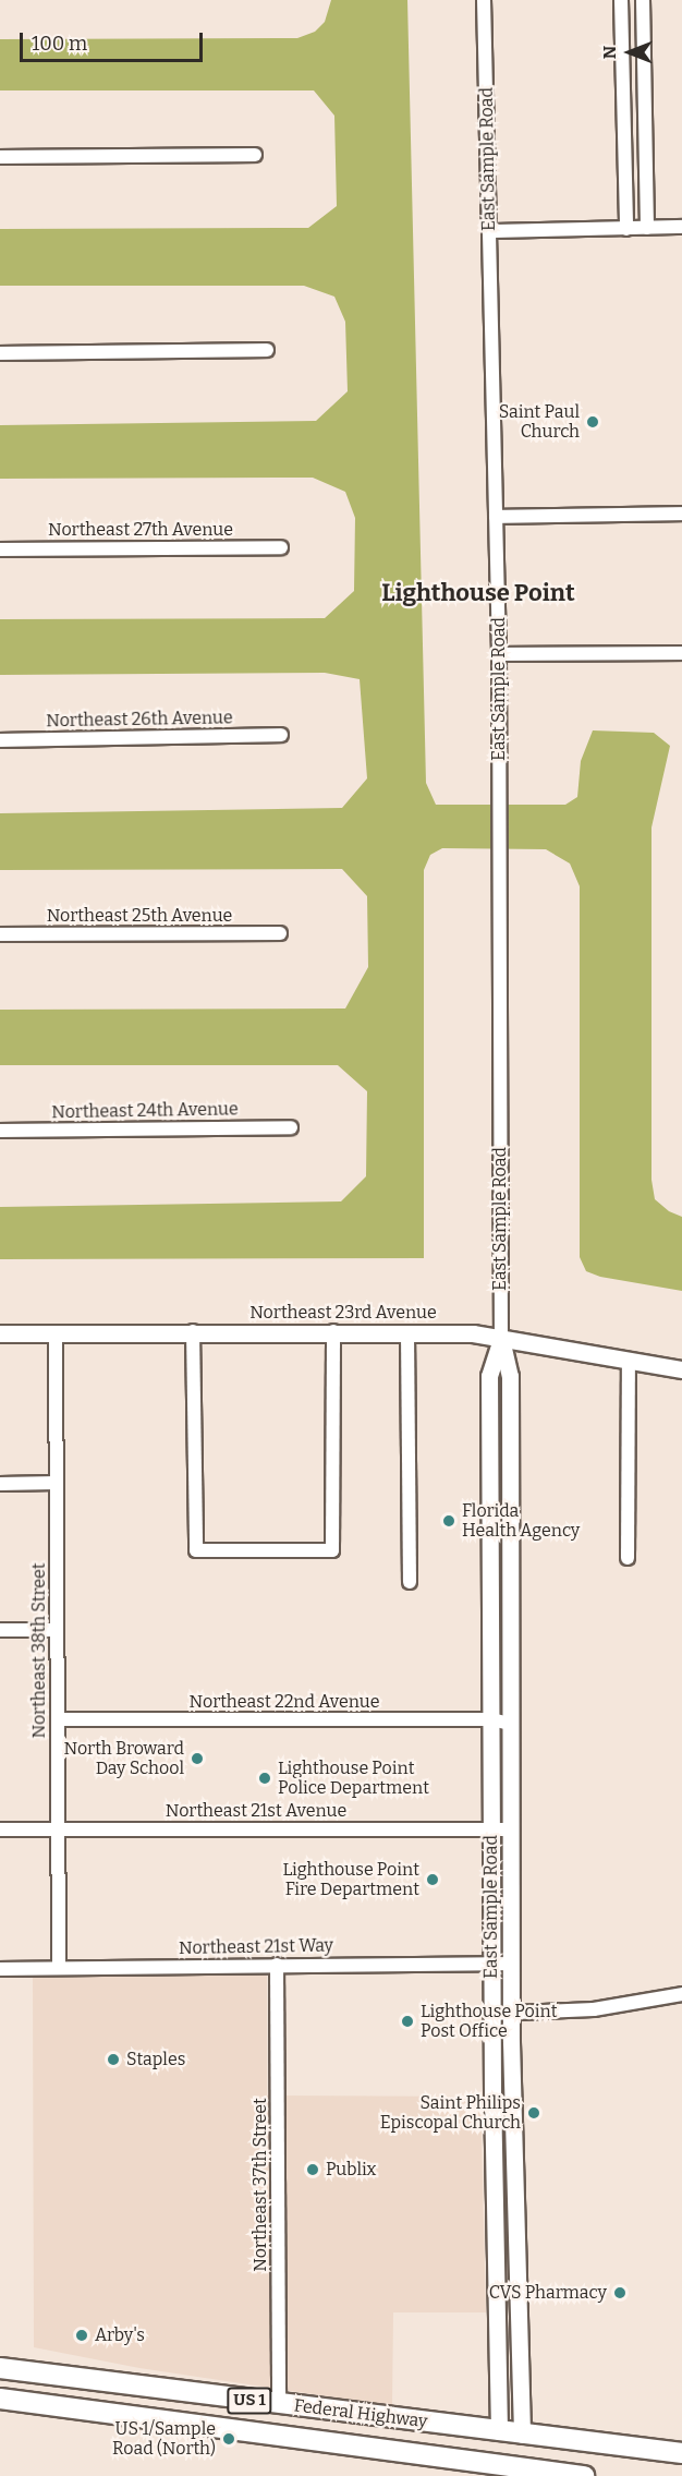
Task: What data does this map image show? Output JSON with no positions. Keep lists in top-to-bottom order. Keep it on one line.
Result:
{"streets":{"main road":["East Sample Road","US 1","Federal Highway"],"street":["Northeast 27th Avenue","Northeast 26th Avenue","Northeast 25th Avenue","Northeast 24th Avenue","Northeast 23rd Avenue","Northeast 38th Street","Northeast 22nd Avenue","Northeast 21st Avenue","Northeast 21st Way","Northeast 37th Street"]},"crossings":[["East Sample Road","Northeast 23rd Avenue"],["East Sample Road","Northeast 22nd Avenue"],["East Sample Road","Northeast 21st Avenue"],["East Sample Road","Northeast 21st Way"],["East Sample Road","Federal Highway"],["Northeast 23rd Avenue","Northeast 38th Street"],["Northeast 38th Street","Northeast 22nd Avenue"],["Northeast 38th Street","Northeast 21st Avenue"],["Northeast 38th Street","Northeast 21st Way"],["Northeast 21st Way","Northeast 37th Street"],["Northeast 37th Street","Federal Highway"]],"districts":["Lighthouse Point"],"places":["Saint Paul Church","Florida Health Agency","North Broward Day School","Lighthouse Point Police Department","Lighthouse Point Fire Department","Lighthouse Point Post Office","Staples","Saint Philips Episcopal Church","Publix","CVS Pharmacy","Arby's","US 1/Sample Road (North)"],"scale_bar":"100 m","north":"left"}
